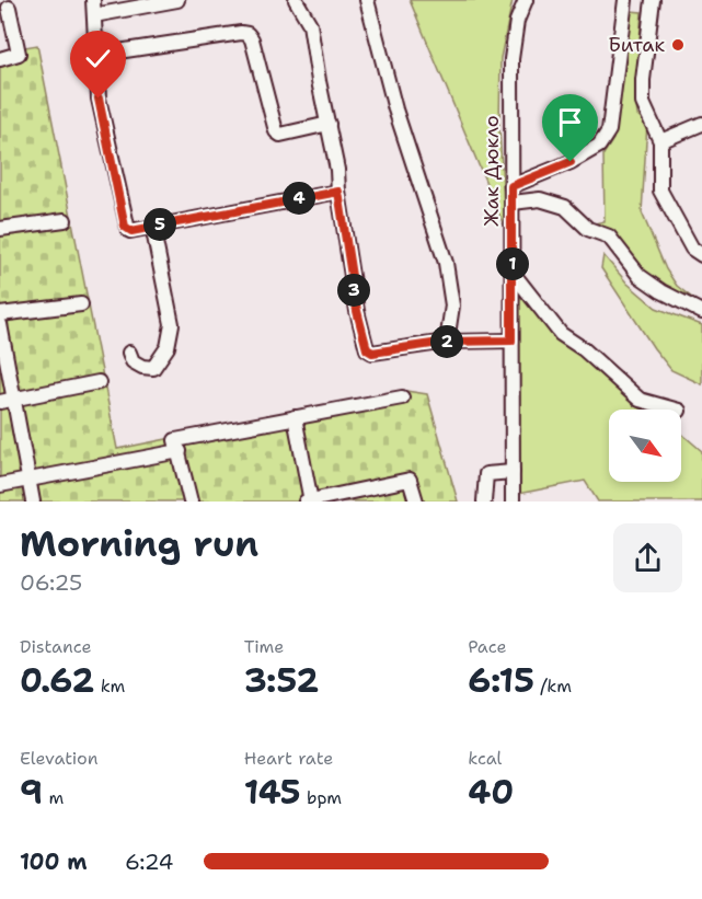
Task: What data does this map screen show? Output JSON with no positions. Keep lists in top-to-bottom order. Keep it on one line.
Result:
{"streets":{"street":["Жак Дюкло"]},"places":["Битак"],"north":"bottom right","page":{"pins":["4","5","1","3","2"],"heading":["Morning run","06:25"],"stats":[["Distance","0.62 km"],["Time","3:52"],["Pace","6:15 /km"],["Elevation","9 m"],["Heart rate","145 bpm"],["kcal","40"]],"list":[{"name":"100 m","note":"6:24"}]}}
